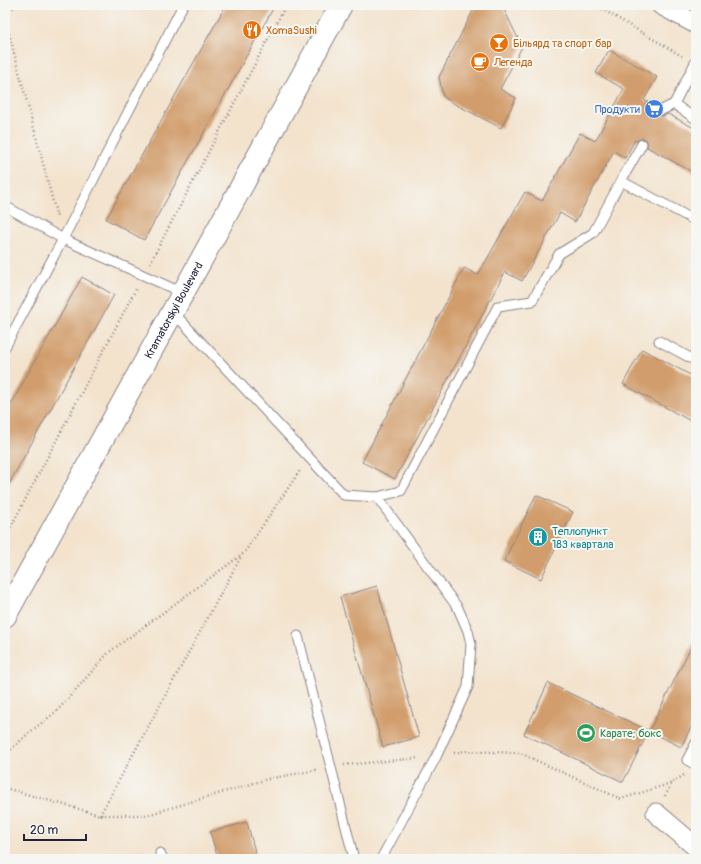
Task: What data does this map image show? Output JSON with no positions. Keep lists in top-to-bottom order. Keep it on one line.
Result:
{"streets":{"street":["Kramatorskyi Boulevard"]},"places":{"restaurant":["XomaSushi"],"bar":["Більярд та спорт бар"],"cafe":["Легенда"],"supermarket":["Продукти"],"building":["Теплопункт 183 квартала"],"sports":["Карате; бокс"]},"scale_bar":"20 m"}
